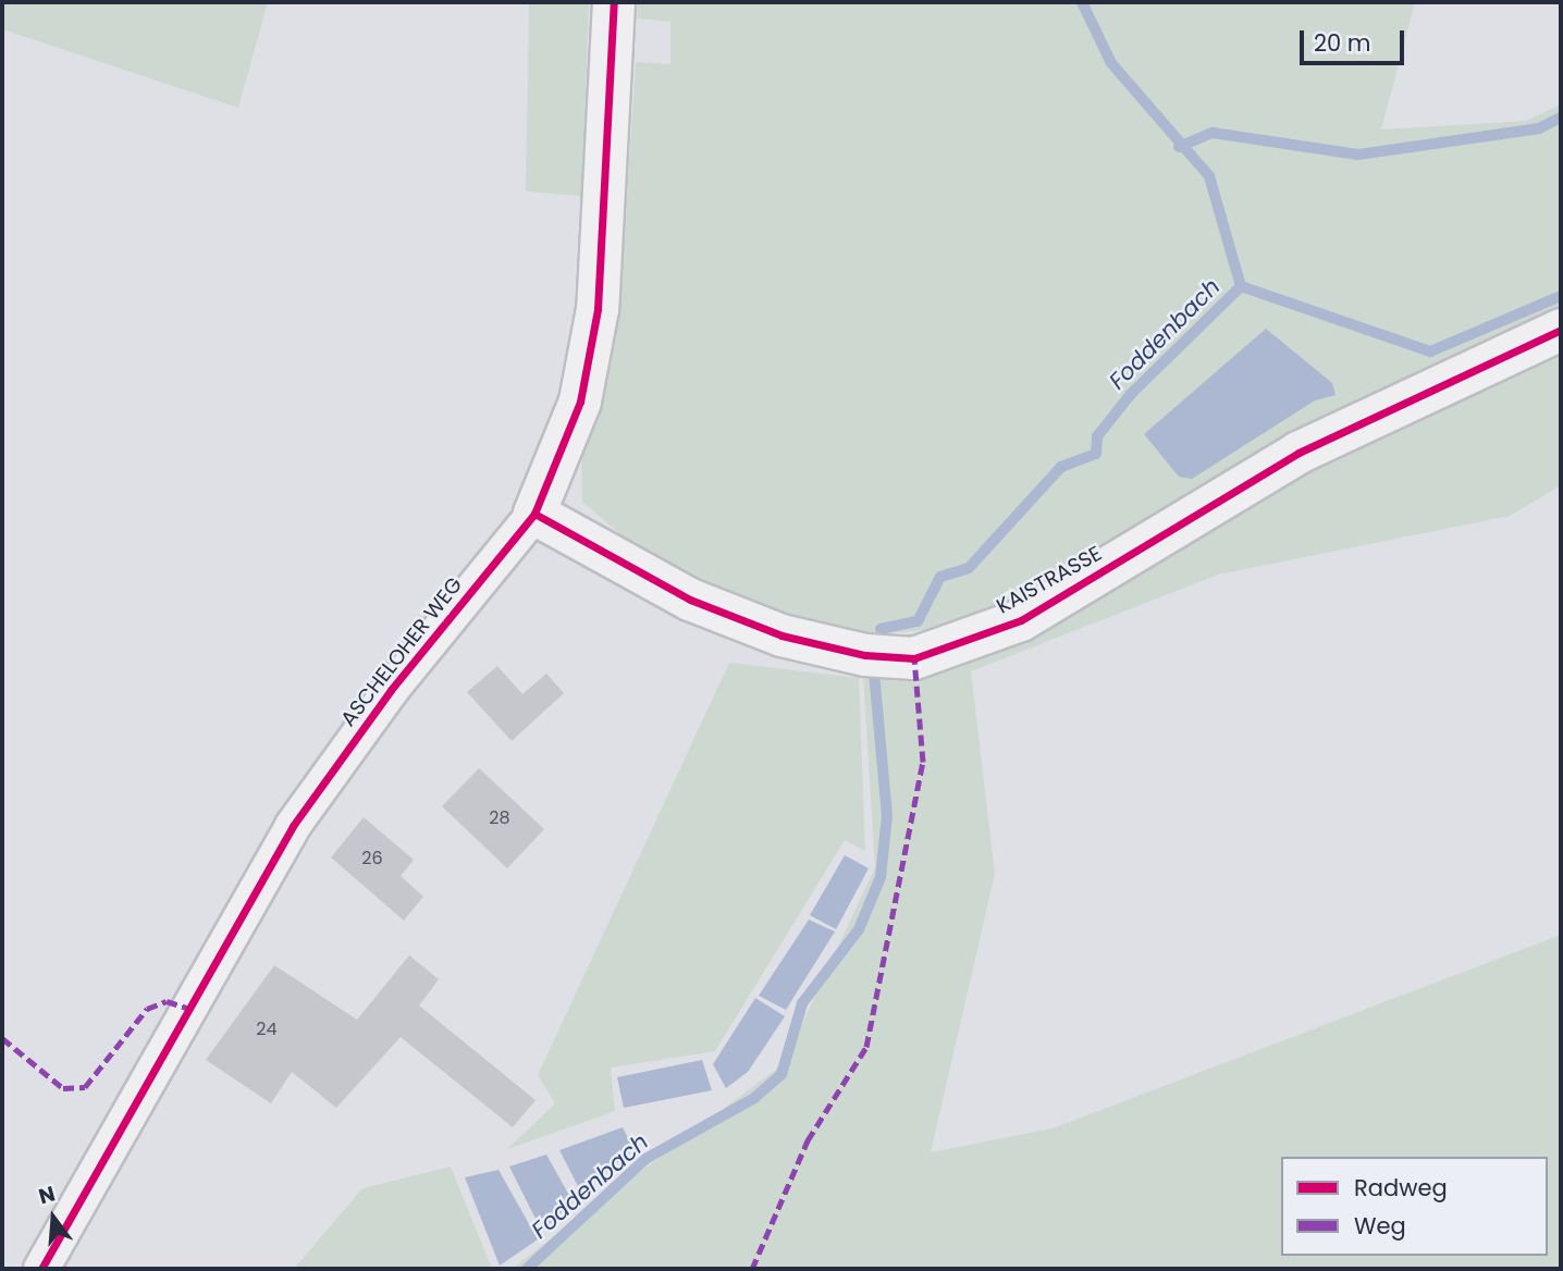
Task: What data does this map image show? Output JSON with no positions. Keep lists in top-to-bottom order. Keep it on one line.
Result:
{"streets":{"street":["KAISTRASSE","ASCHELOHER WEG"]},"crossings":[["KAISTRASSE","ASCHELOHER WEG"]],"water":["Foddenbach"],"house_numbers":["28","26","24"],"legend":["Radweg","Weg"],"scale_bar":"20 m","north":"top"}
